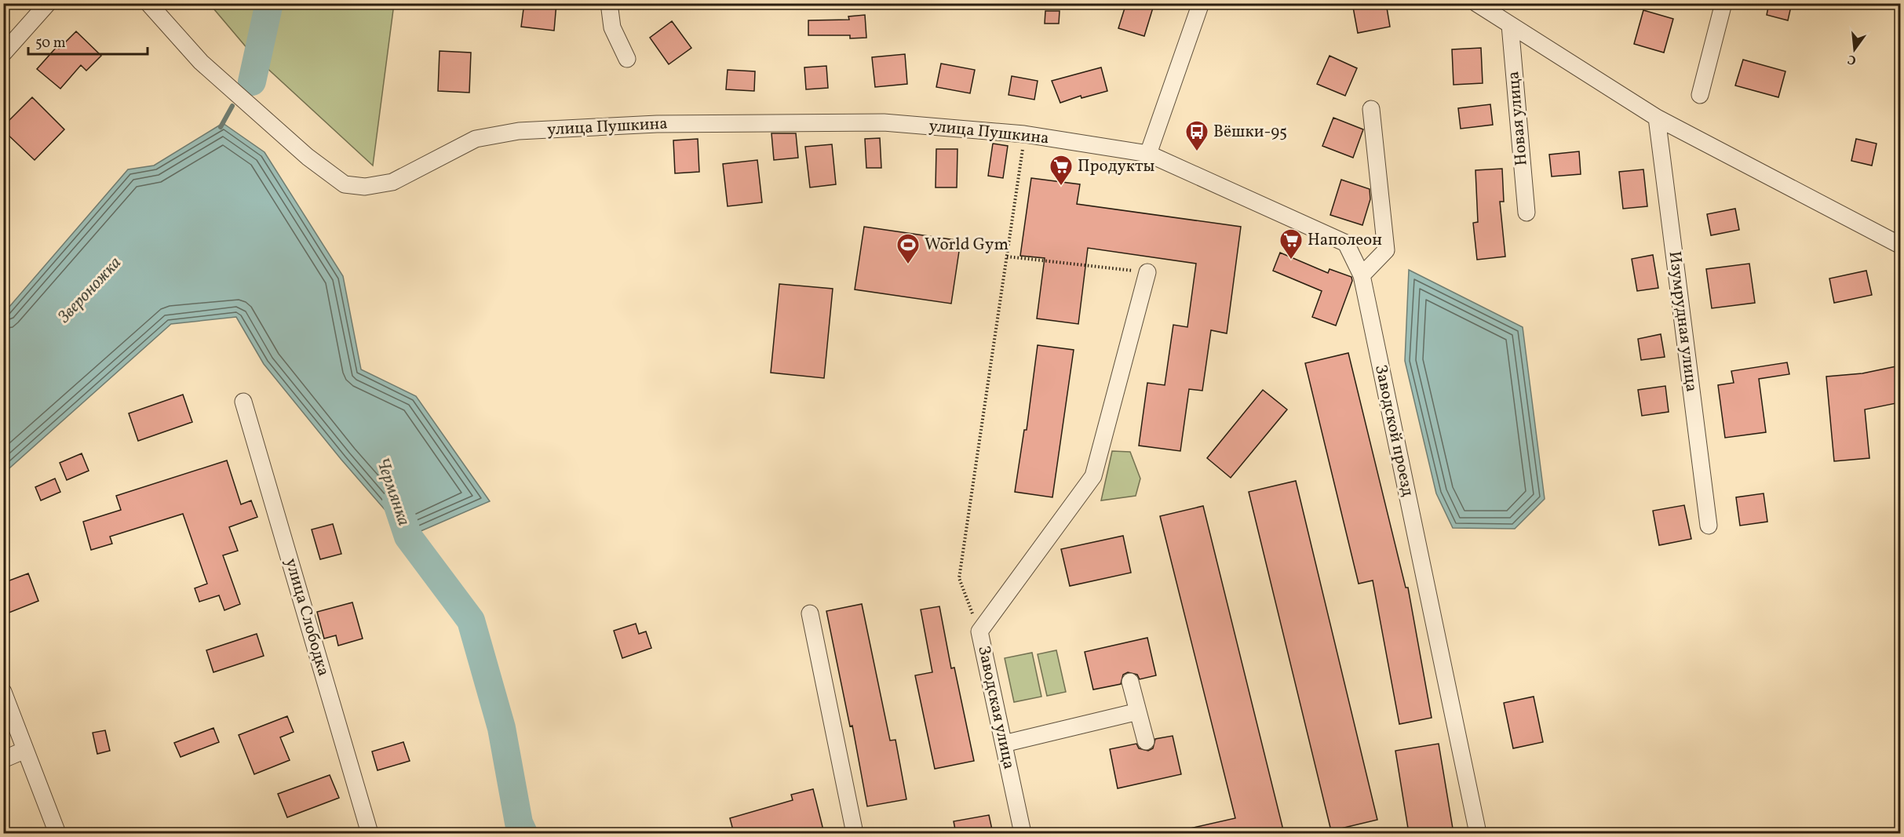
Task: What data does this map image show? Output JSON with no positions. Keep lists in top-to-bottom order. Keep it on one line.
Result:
{"streets":{"street":["Новая улица","улица Пушкина","Изумрудная улица","Заводской проезд","улица Слободка","Заводская улица"]},"crossings":[["улица Пушкина","Заводской проезд"]],"water":["Звероножка","Чермянка"],"places":{"bus stop":["Вёшки-95"],"supermarket":["Продукты","Наполеон"],"sports":["World Gym"]},"scale_bar":"50 m","north":"bottom"}
